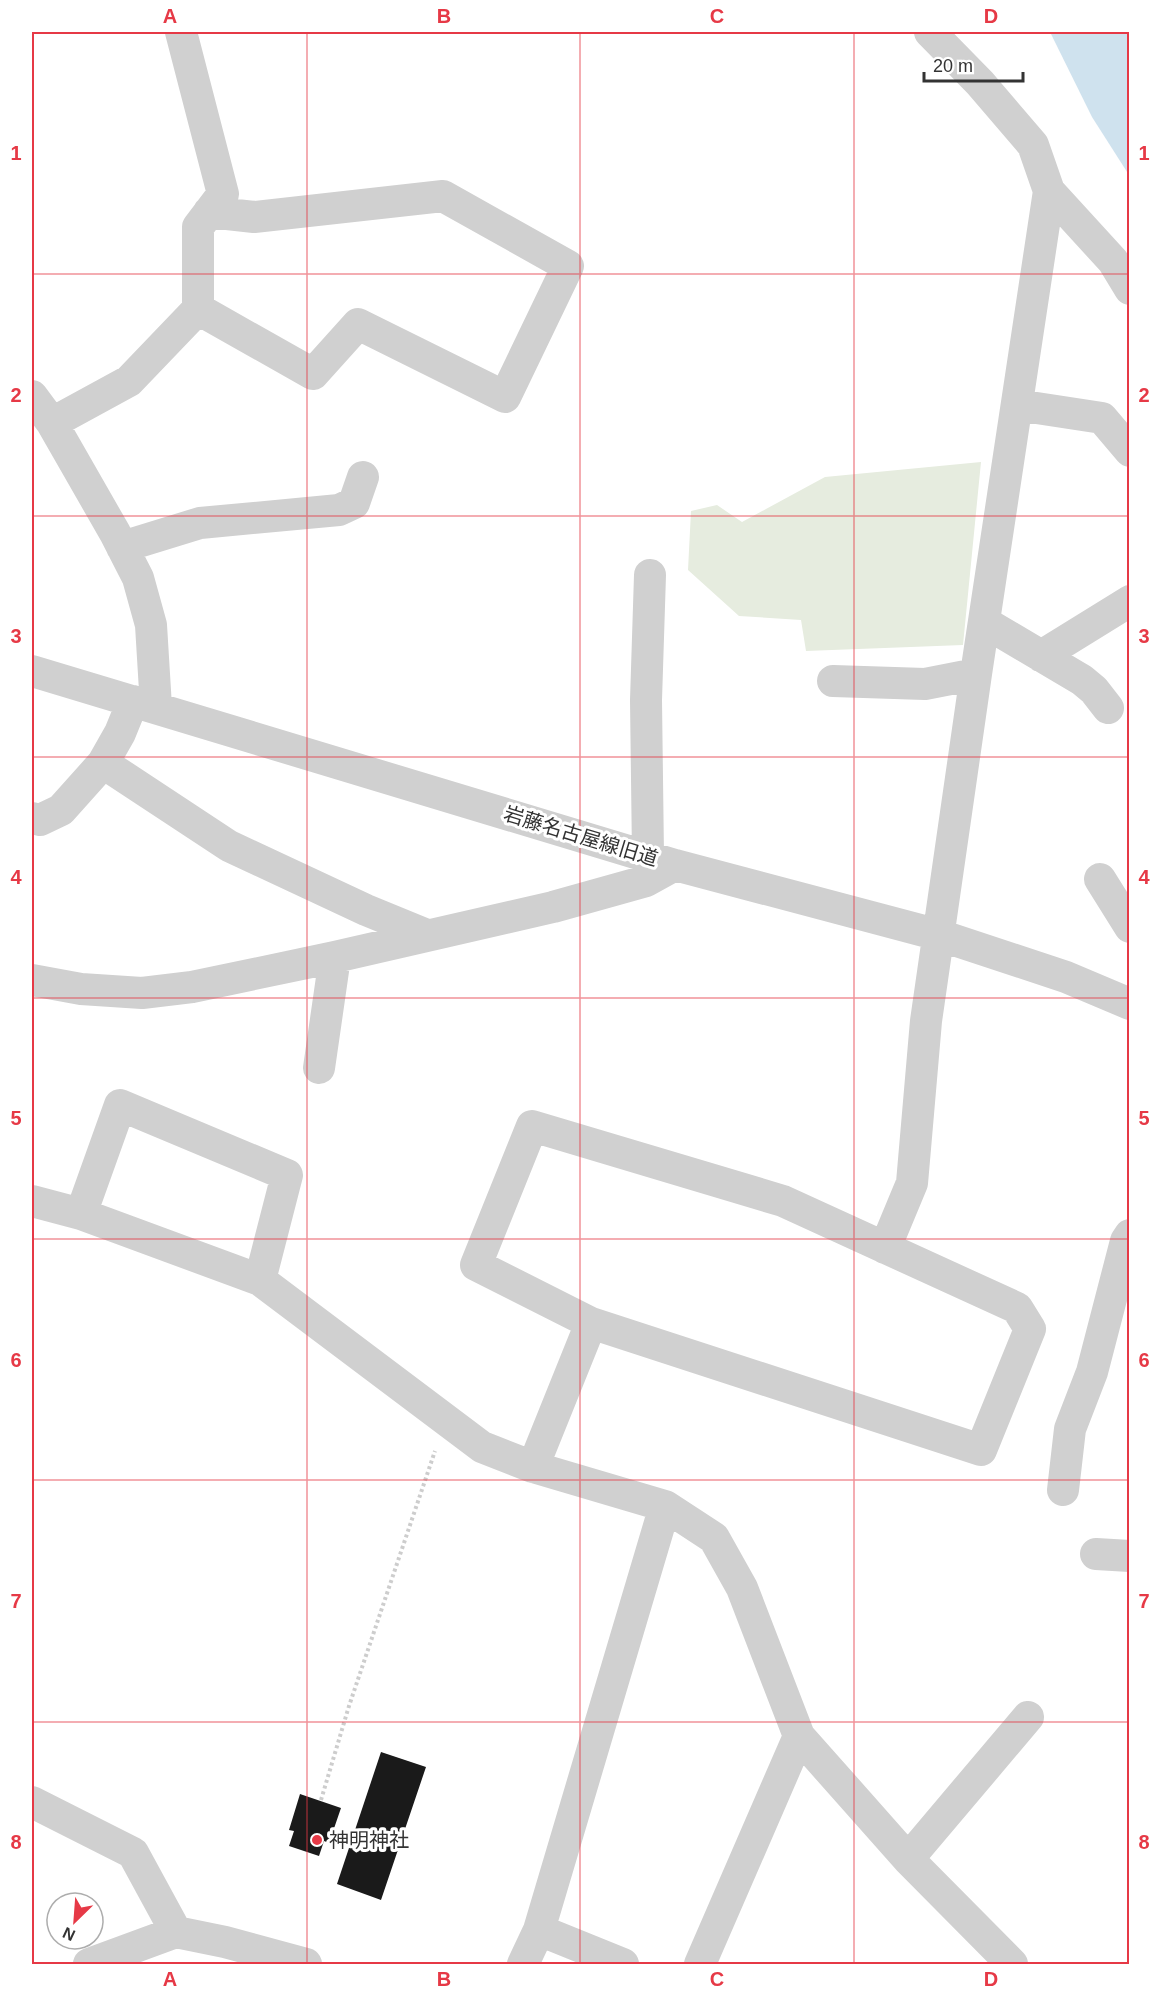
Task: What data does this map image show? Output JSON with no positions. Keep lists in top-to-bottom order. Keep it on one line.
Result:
{"streets":{"street":["岩藤名古屋線旧道"]},"places":["神明神社"],"scale_bar":"20 m","north":"bottom left","grid":{"columns":["A","B","C","D"],"rows":["1","2","3","4","5","6","7","8"]}}
